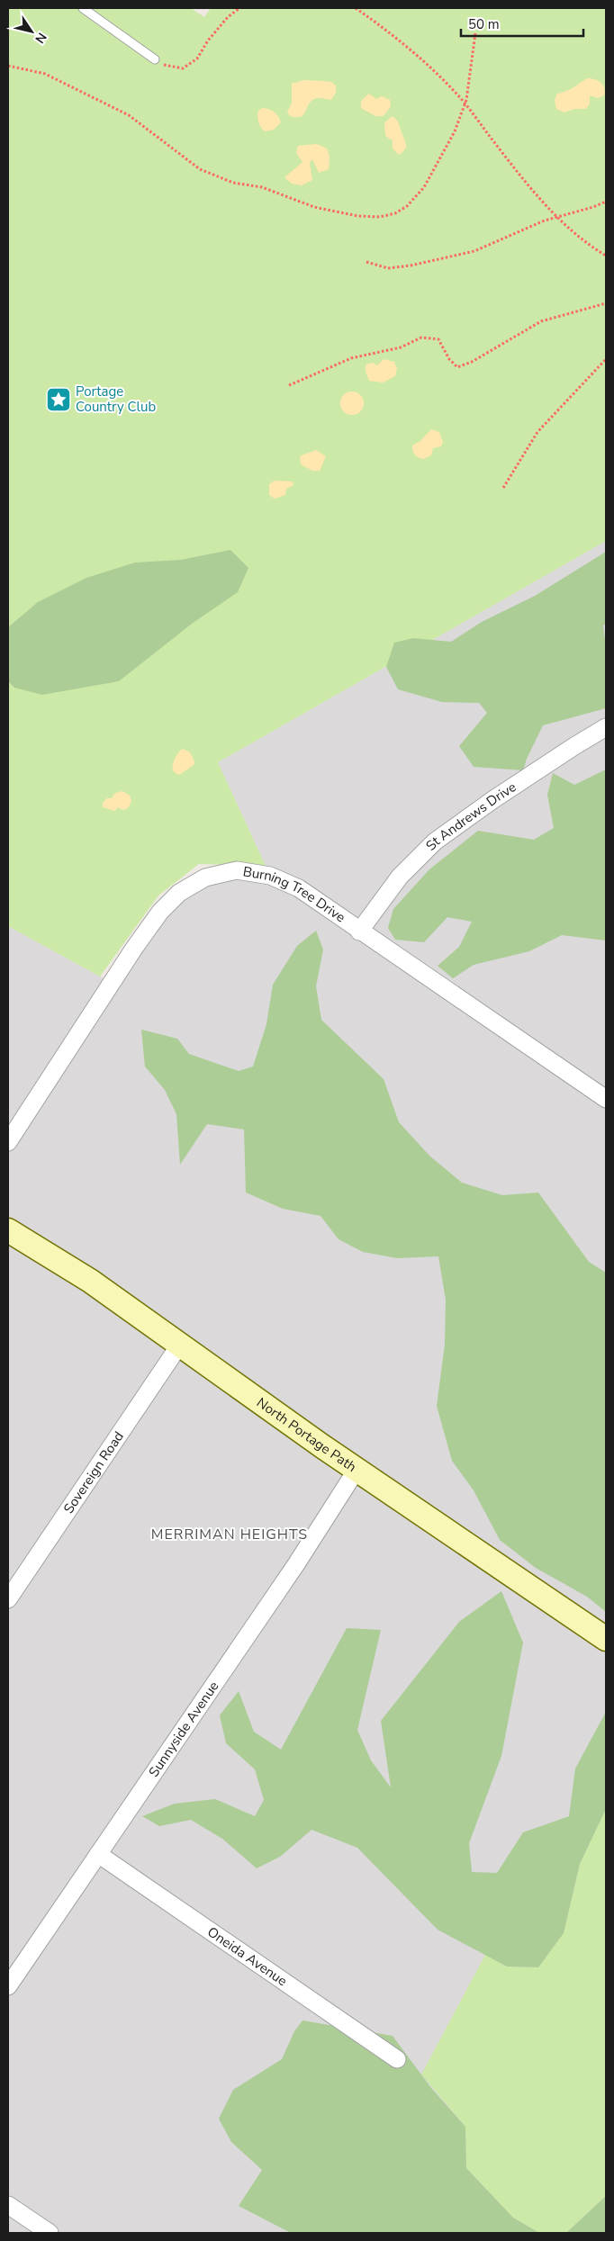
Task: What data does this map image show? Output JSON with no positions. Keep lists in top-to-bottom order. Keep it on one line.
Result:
{"streets":{"main road":["North Portage Path"],"street":["St Andrews Drive","Burning Tree Drive","Sovereign Road","Sunnyside Avenue","Oneida Avenue"]},"crossings":[["St Andrews Drive","Burning Tree Drive"],["North Portage Path","Sovereign Road"],["North Portage Path","Sunnyside Avenue"],["Sunnyside Avenue","Oneida Avenue"]],"districts":["MERRIMAN HEIGHTS"],"places":{"place":["Portage Country Club"]},"scale_bar":"50 m","north":"bottom right"}
